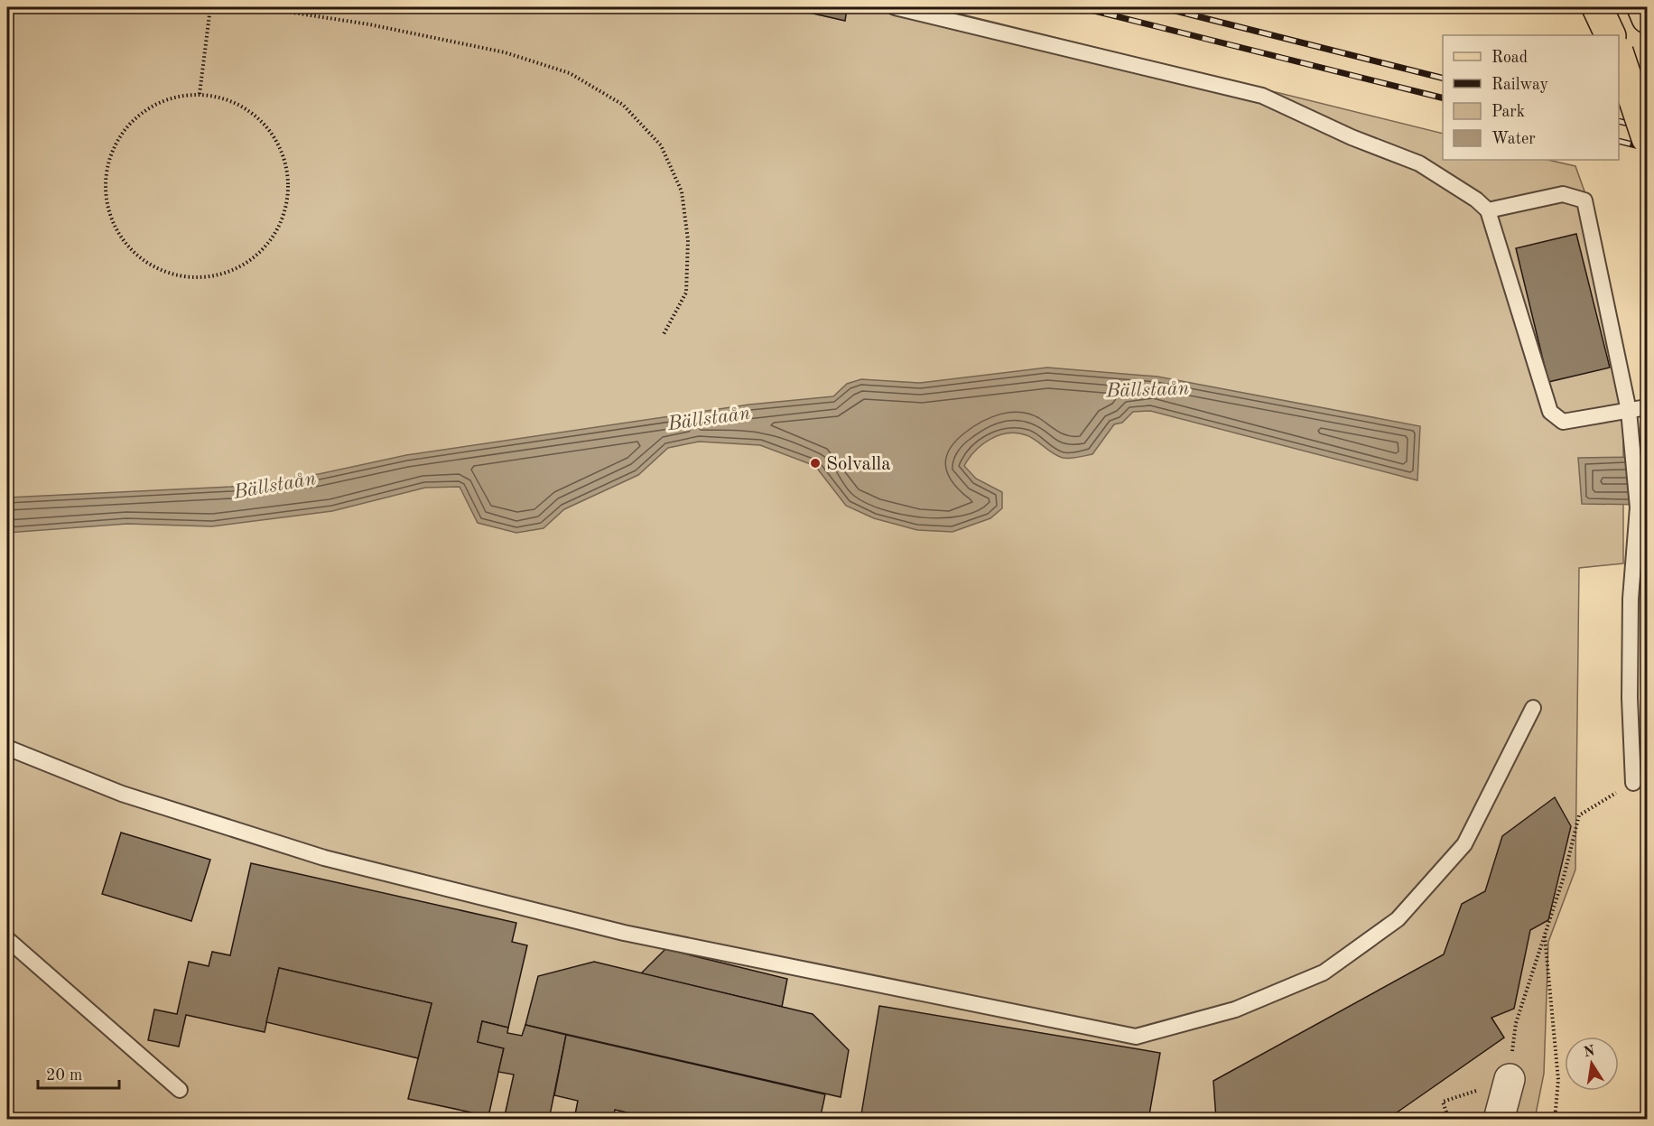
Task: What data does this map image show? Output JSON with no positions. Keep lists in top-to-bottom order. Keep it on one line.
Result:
{"water":["Bällstaån"],"places":["Solvalla"],"legend":["Road","Railway","Park","Water"],"scale_bar":"20 m","north":"top"}
